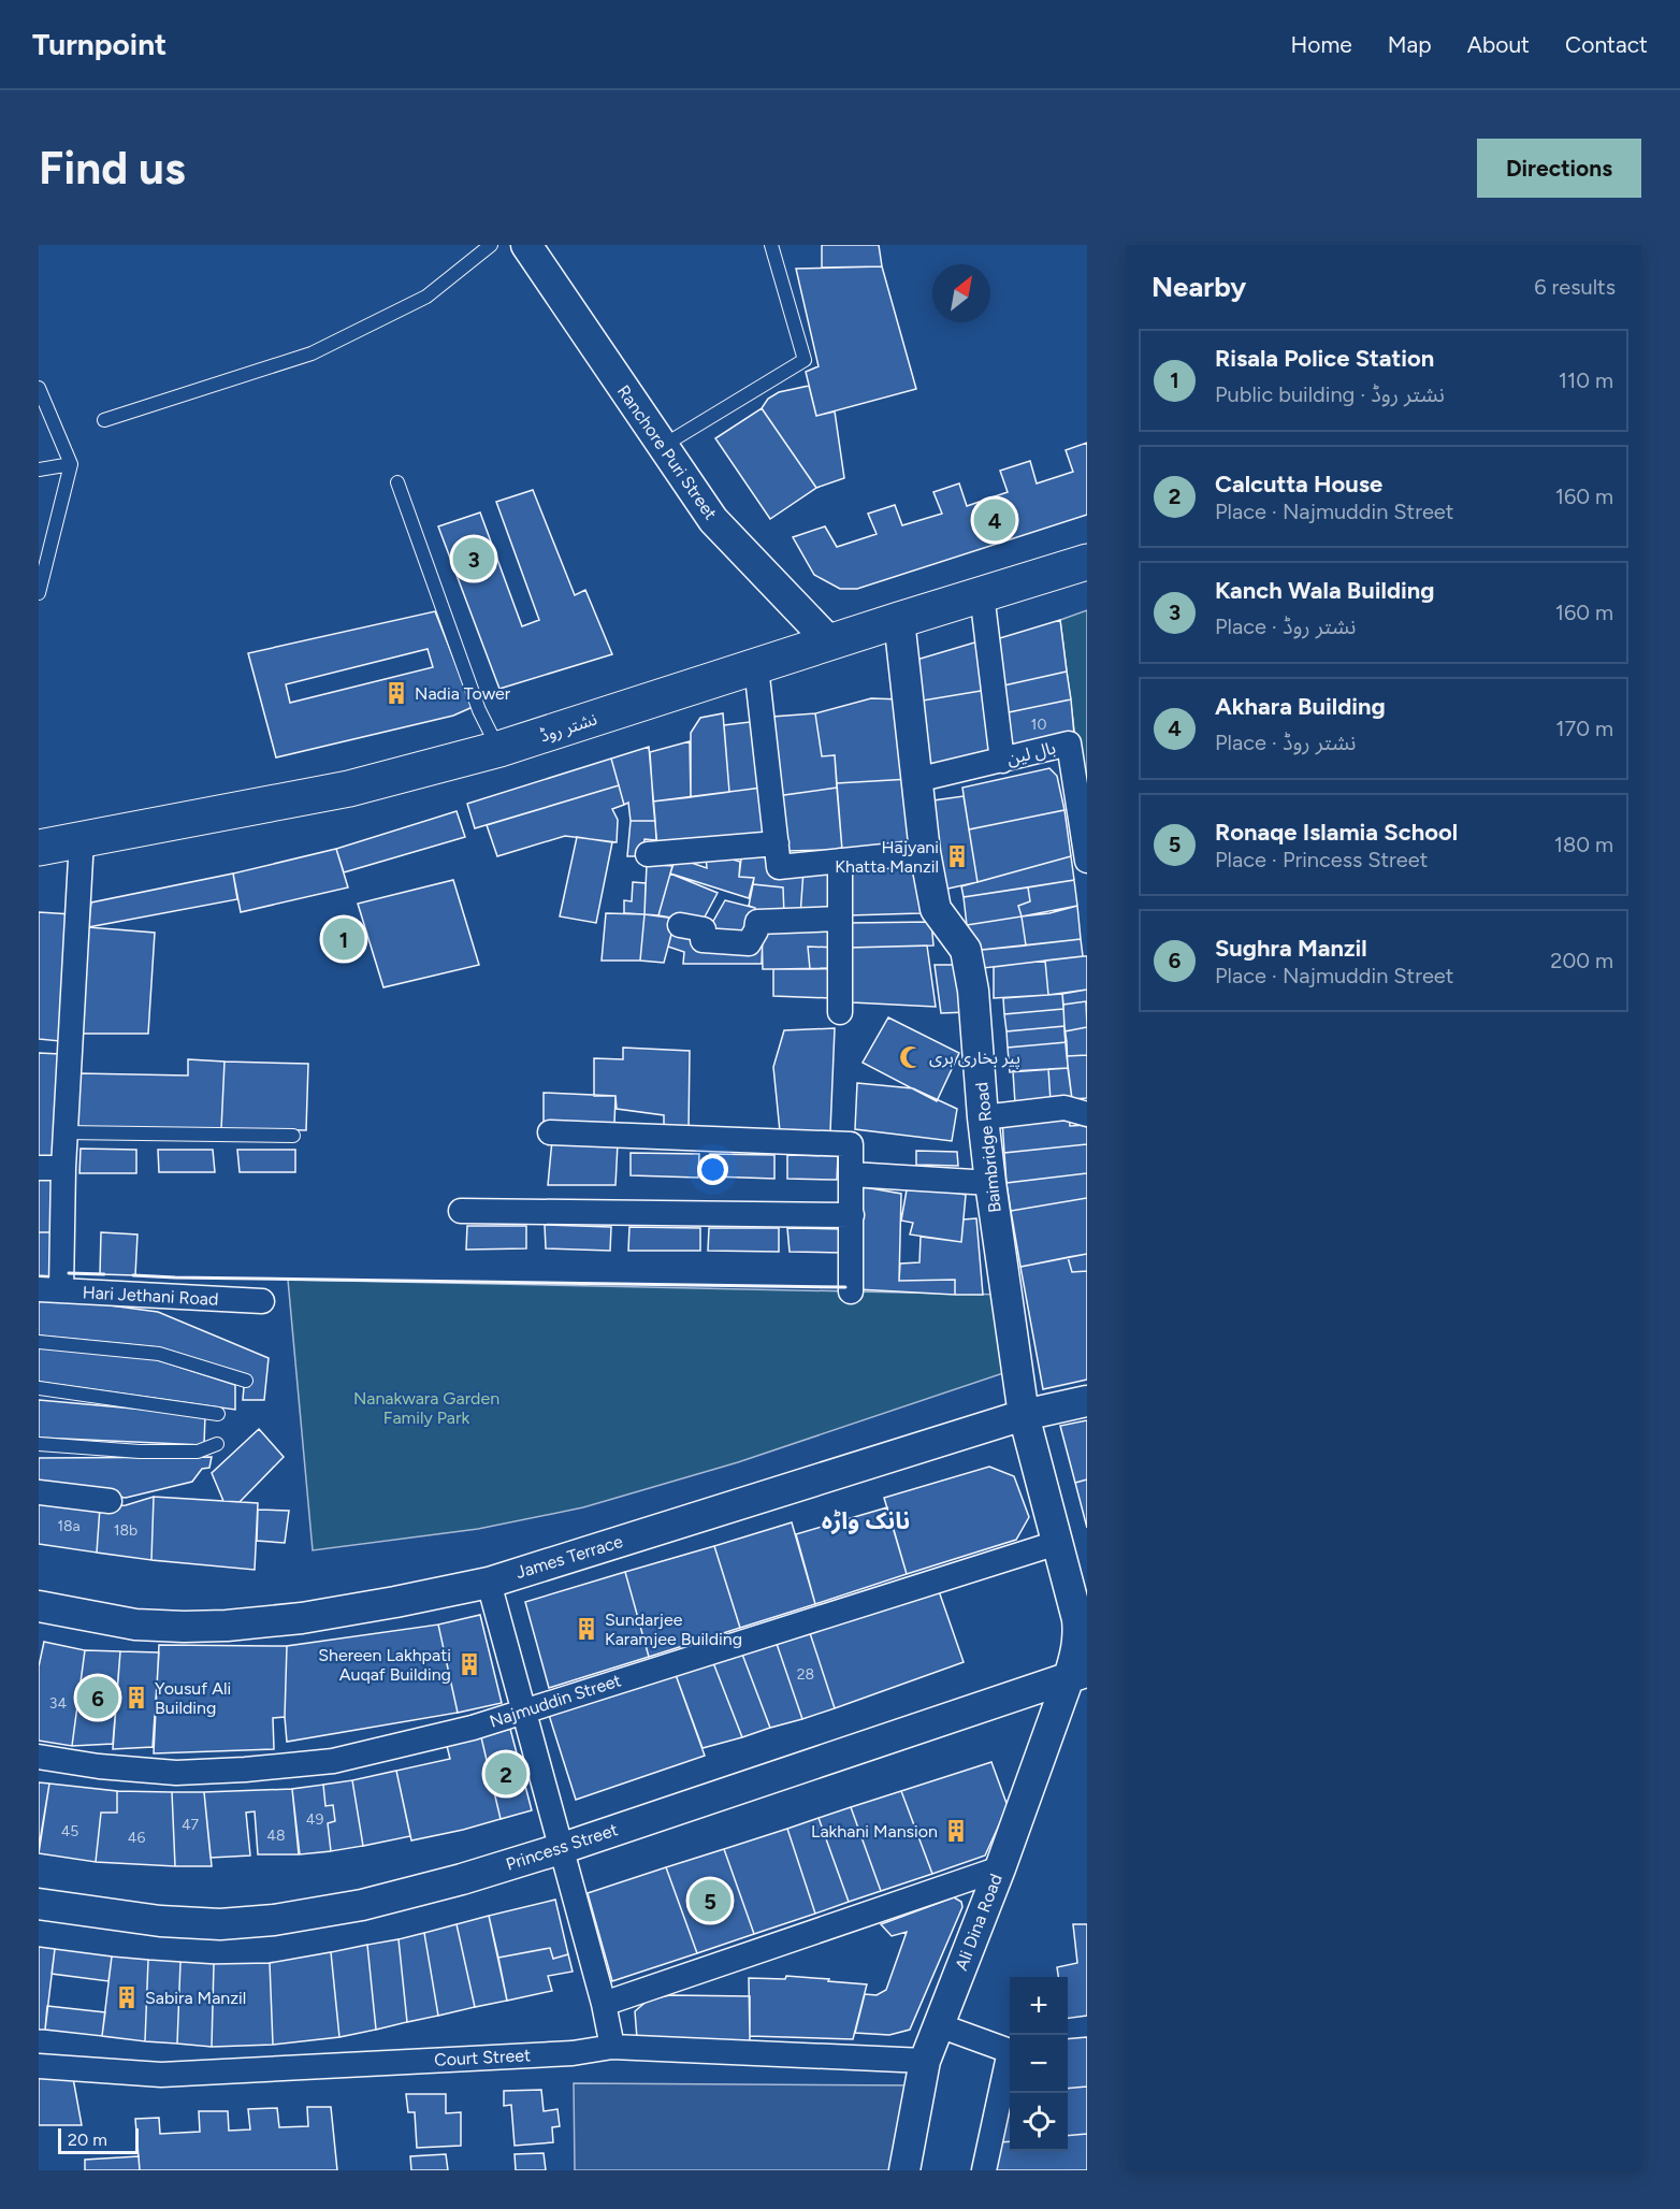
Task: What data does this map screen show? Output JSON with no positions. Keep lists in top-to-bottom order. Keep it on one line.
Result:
{"streets":{"main road":["نشتر روڈ"],"street":["Ranchore Puri Street","بال لین","Baimbridge Road","Hari Jethani Road","James Terrace","Najmuddin Street","Princess Street","Ali Dina Road","Court Street"]},"crossings":[["Ranchore Puri Street","نشتر روڈ"],["نشتر روڈ","Baimbridge Road"],["بال لین","Baimbridge Road"],["Baimbridge Road","James Terrace"],["Baimbridge Road","Najmuddin Street"],["Baimbridge Road","Princess Street"],["Baimbridge Road","Ali Dina Road"],["Princess Street","Ali Dina Road"],["Ali Dina Road","Court Street"]],"districts":["نانک واڑہ"],"parks":["Nanakwara Garden Family Park"],"places":{"building":["Nadia Tower","Hajyani Khatta Manzil","Sundarjee Karamjee Building","Shereen Lakhpati Auqaf Building","Yousuf Ali Building","Lakhani Mansion","Sabira Manzil"],"mosque":["پیر بخاری ہری"]},"house_numbers":["10","18a","18b","28","34","49","47","45","48","46"],"scale_bar":"20 m","north":"top right","page":{"header":"Turnpoint","nav":["Home","Map","About","Contact"],"buttons":"Directions","title":"Find us","heading":["Nearby","6 results"],"list":[{"mark":"1","name":"Risala Police Station","note":"Public building · نشتر روڈ","value":"110 m"},{"mark":"2","name":"Calcutta House","note":"Place · Najmuddin Street","value":"160 m"},{"mark":"3","name":"Kanch Wala Building","note":"Place · نشتر روڈ","value":"160 m"},{"mark":"4","name":"Akhara Building","note":"Place · نشتر روڈ","value":"170 m"},{"mark":"5","name":"Ronaqe Islamia School","note":"Place · Princess Street","value":"180 m"},{"mark":"6","name":"Sughra Manzil","note":"Place · Najmuddin Street","value":"200 m"}],"pins":["4","3","1","6","2","5"],"map_buttons":["+","−"],"scale":"20 m"}}
